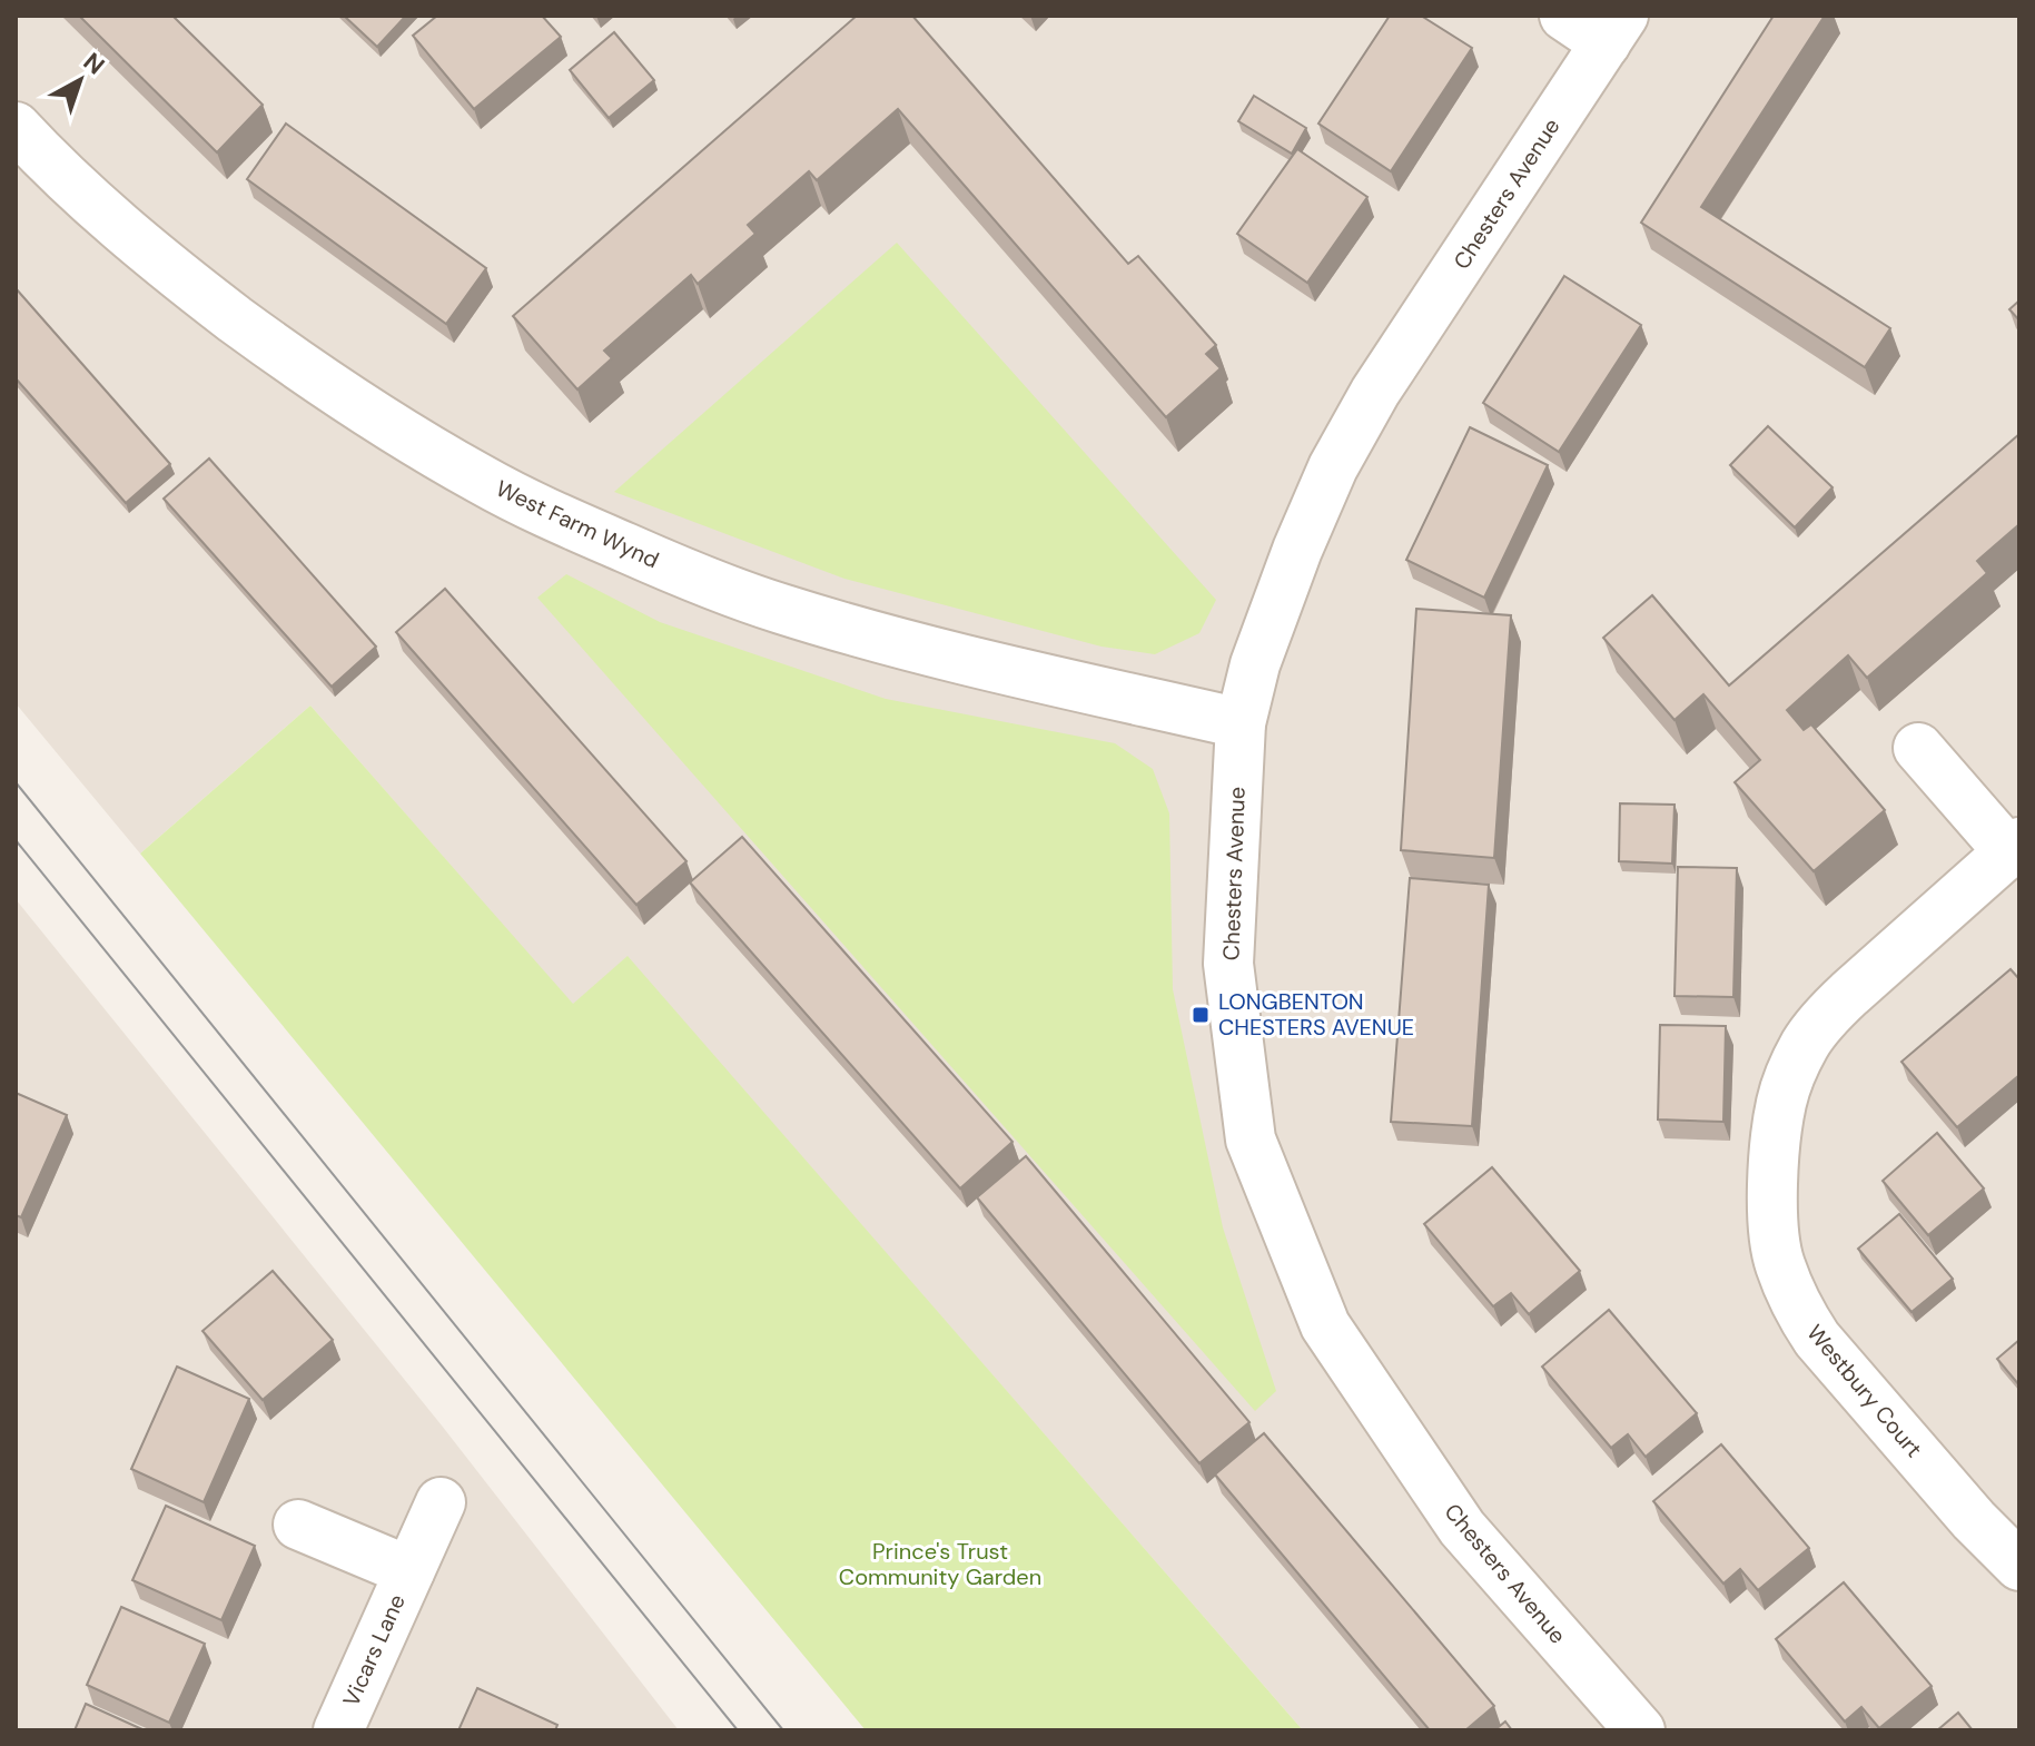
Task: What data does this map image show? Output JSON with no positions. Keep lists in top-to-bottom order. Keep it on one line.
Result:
{"streets":{"street":["Chesters Avenue","West Farm Wynd","Westbury Court","Vicars Lane"]},"crossings":[["Chesters Avenue","West Farm Wynd"]],"parks":["Prince's Trust Community Garden"],"places":{"transit":["LONGBENTON CHESTERS AVENUE"]},"north":"top right"}
